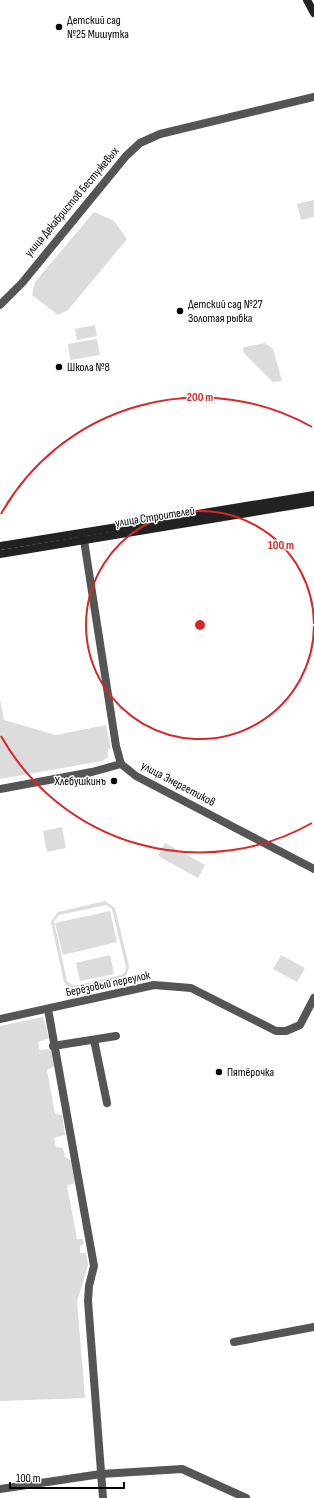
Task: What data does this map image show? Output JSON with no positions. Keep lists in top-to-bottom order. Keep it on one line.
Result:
{"streets":{"street":["улица Декабристов Бестужевых","улица Строителей","улица Энергетиков","Берёзовый переулок"]},"places":["Детский сад №25 Мишутка","Детский сад №27 Золотая рыбка","Школа №8","Хлебушкинъ","Пятёрочка"],"scale_bar":"100 m","rings":["200 m","100 m"]}
